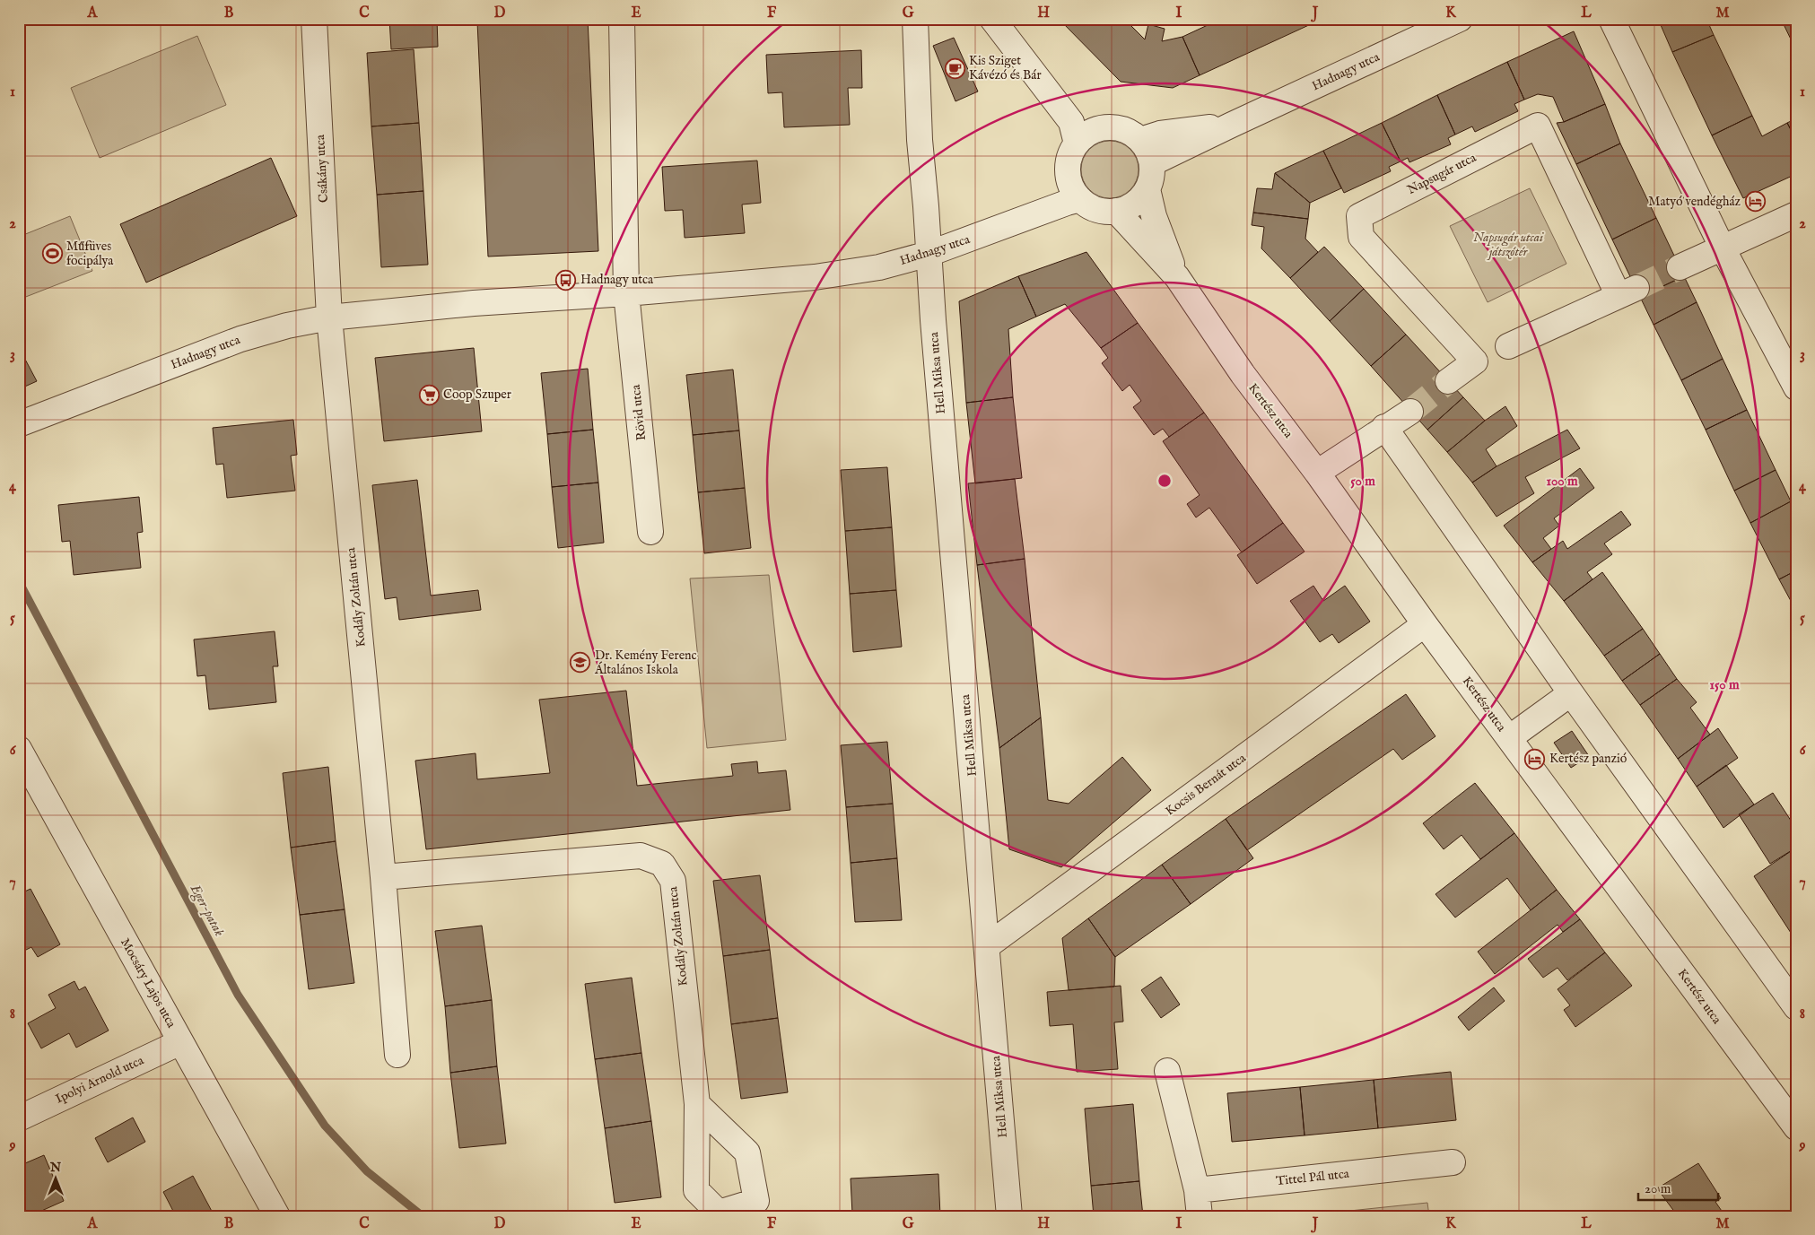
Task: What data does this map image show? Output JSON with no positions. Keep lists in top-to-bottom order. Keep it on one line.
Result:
{"streets":{"street":["Hadnagy utca","Csákány utca","Napsugár utca","Hell Miksa utca","Kertész utca","Rövid utca","Kodály Zoltán utca","Kocsis Bernát utca","Mocsáry Lajos utca","Ipolyi Arnold utca","Tittel Pál utca"]},"crossings":[["Hadnagy utca","Csákány utca"],["Hadnagy utca","Hell Miksa utca"],["Hadnagy utca","Kertész utca"],["Hadnagy utca","Rövid utca"],["Hadnagy utca","Kodály Zoltán utca"],["Csákány utca","Kodály Zoltán utca"],["Hell Miksa utca","Kocsis Bernát utca"],["Kertész utca","Kocsis Bernát utca"],["Mocsáry Lajos utca","Ipolyi Arnold utca"]],"water":["Eger-patak"],"parks":["Napsugár utcai játszótér"],"places":{"cafe":["Kis Sziget Kávézó és Bár"],"hotel":["Matyó vendégház","Kertész panzió"],"sports":["Műfüves focipálya"],"bus stop":["Hadnagy utca"],"supermarket":["Coop Szuper"],"school or university":["Dr. Kemény Ferenc Általános Iskola"]},"scale_bar":"20 m","north":"top","grid":{"columns":["A","B","C","D","E","F","G","H","I","J","K","L","M"],"rows":["1","2","3","4","5","6","7","8","9"]},"rings":["50 m","100 m","150 m"]}
